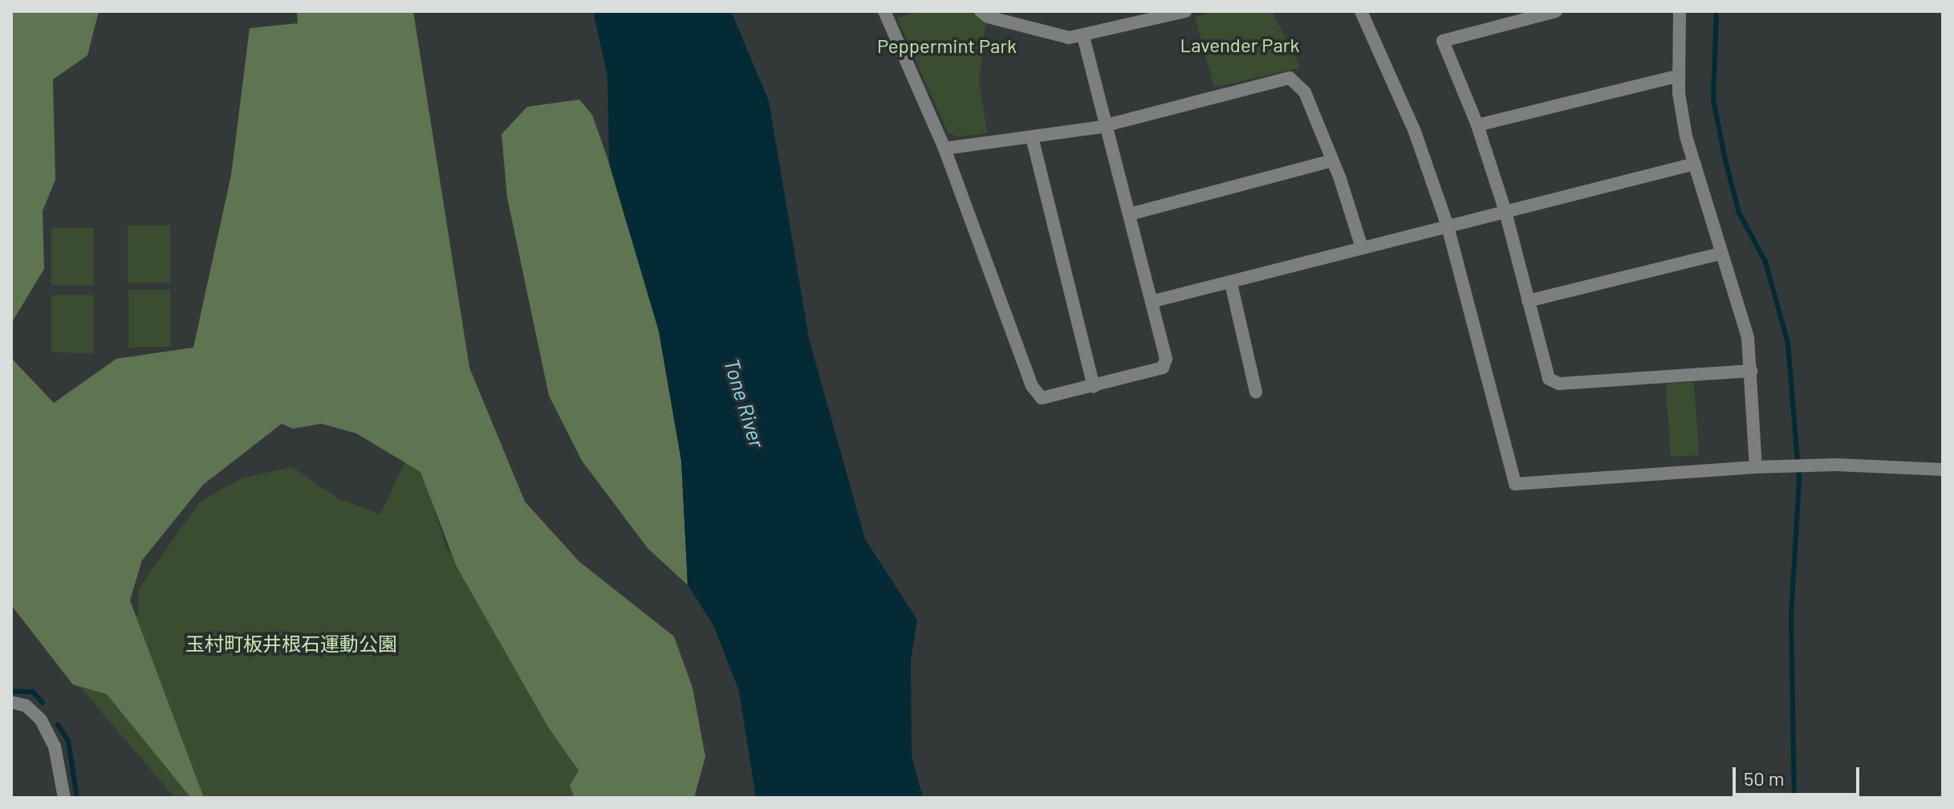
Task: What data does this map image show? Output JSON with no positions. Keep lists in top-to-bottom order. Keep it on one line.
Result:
{"water":["Tone River"],"parks":["Lavender Park","Peppermint Park","玉村町板井根石運動公園"],"scale_bar":"50 m"}
